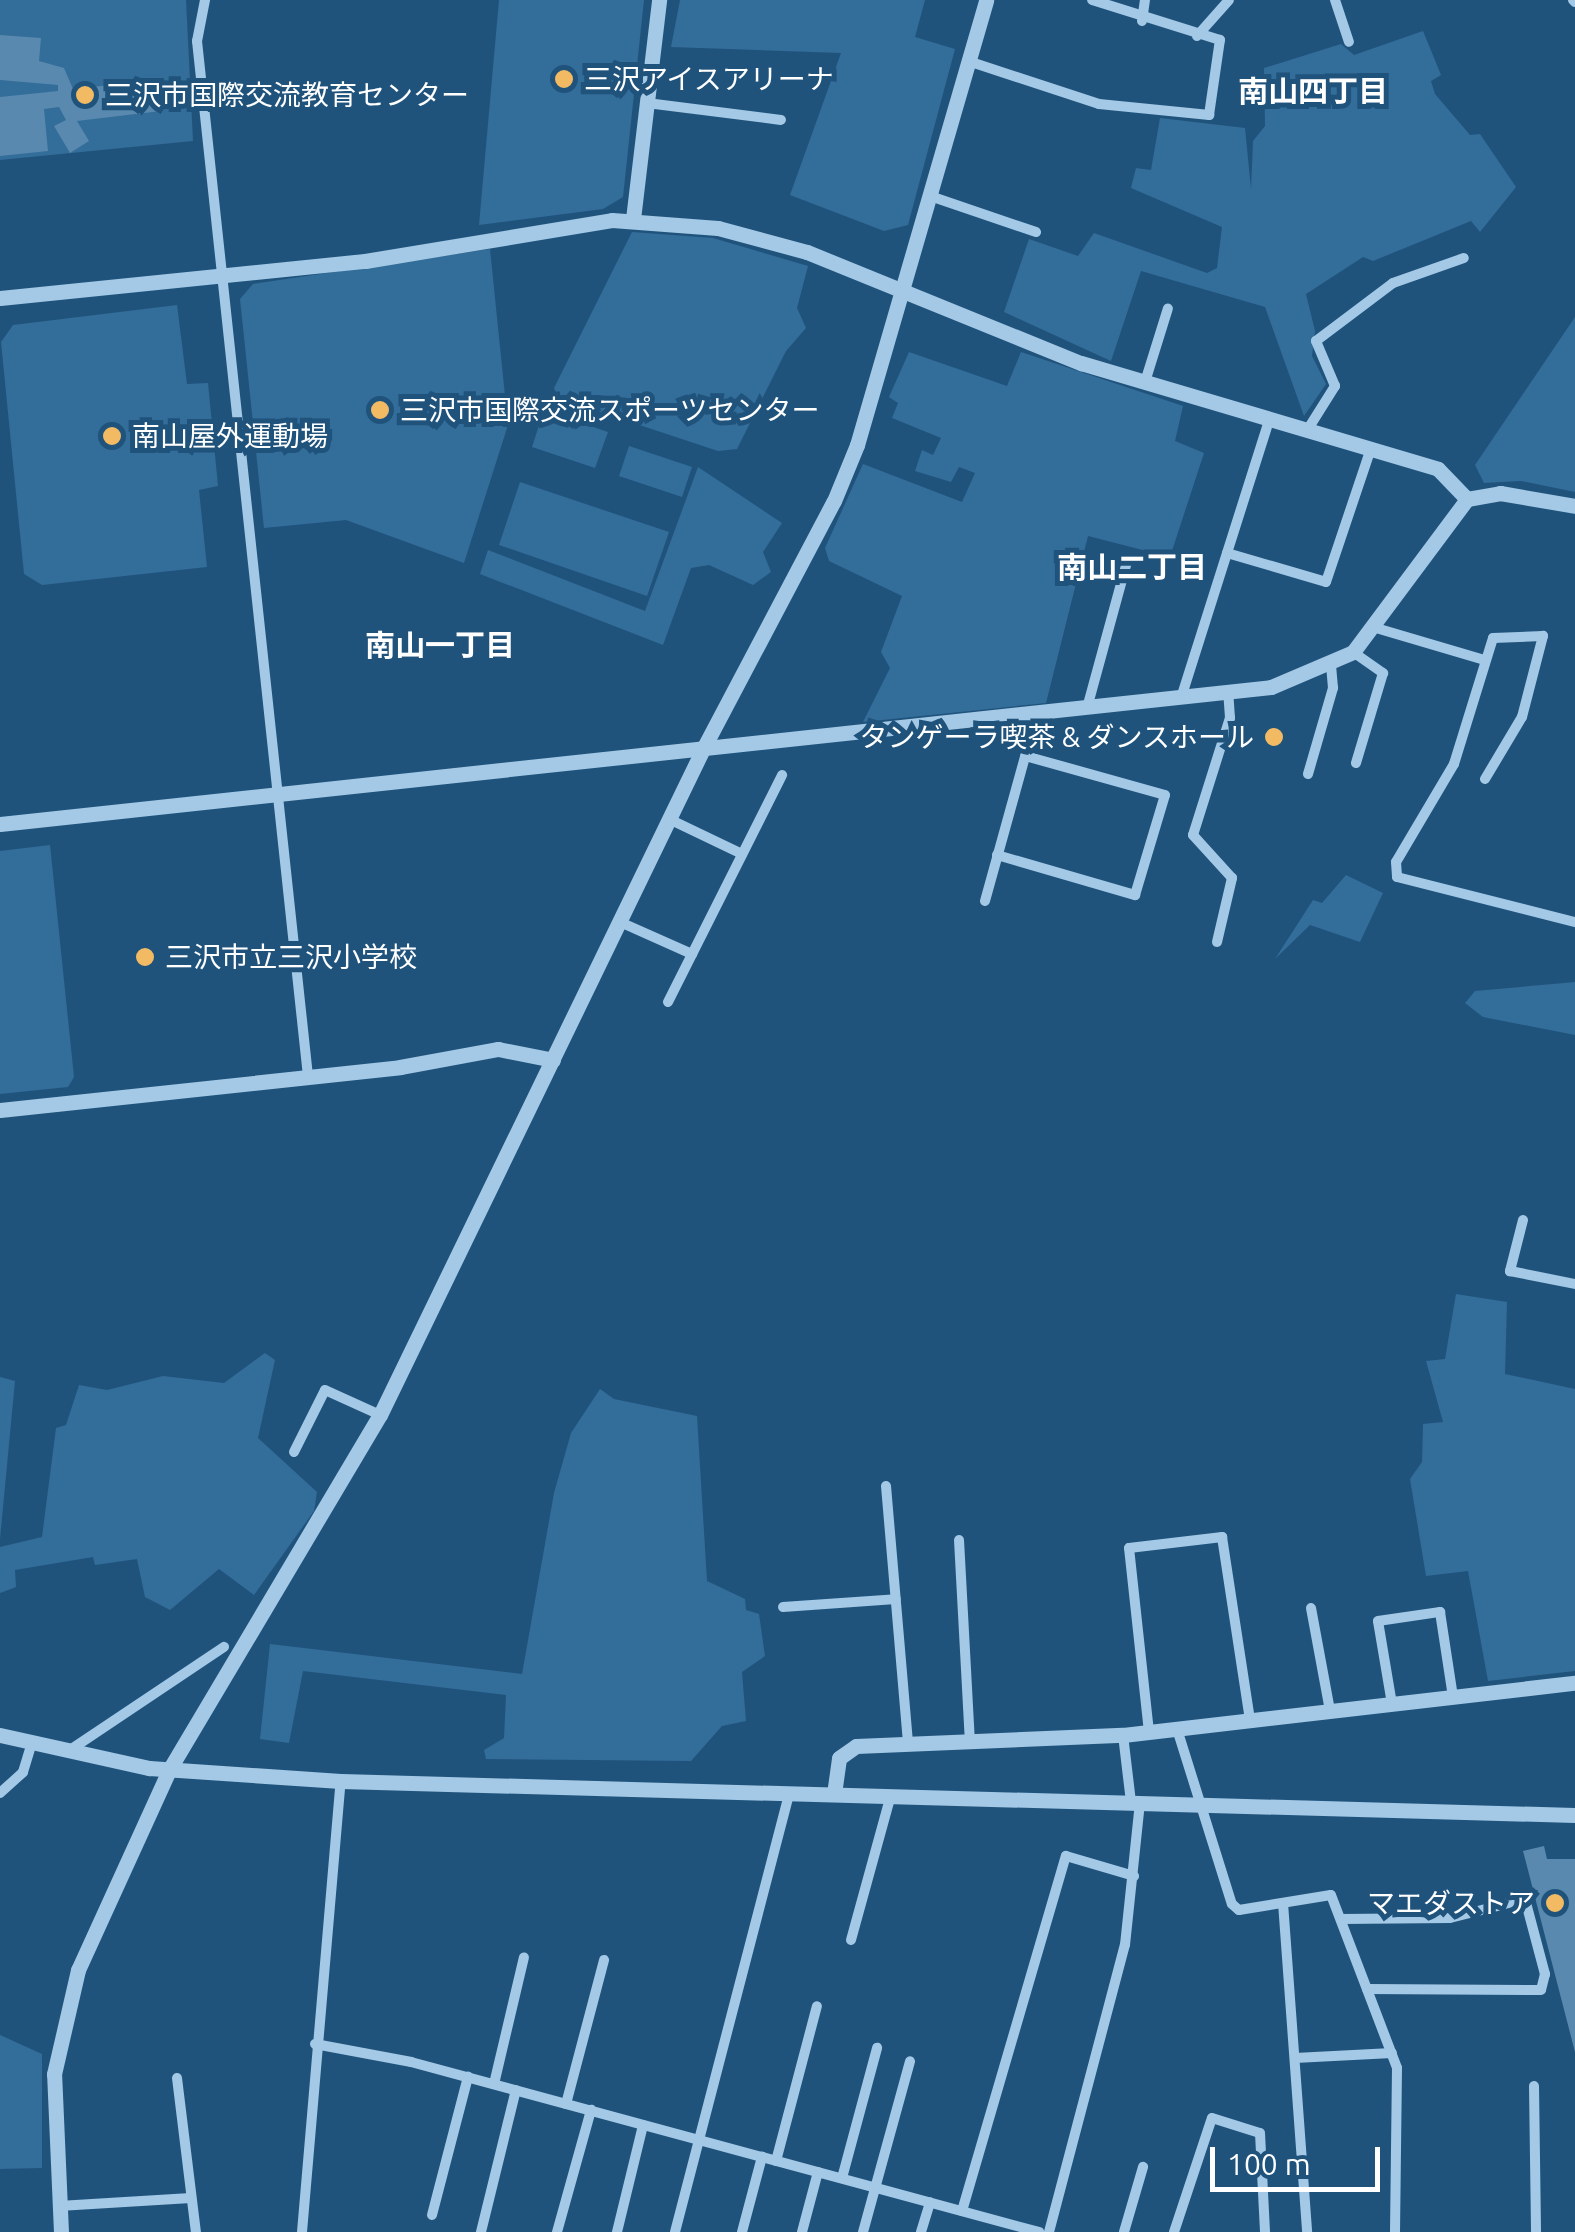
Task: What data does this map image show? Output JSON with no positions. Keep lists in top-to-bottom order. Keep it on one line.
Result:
{"districts":["南山四丁目","南山二丁目","南山一丁目"],"places":["三沢アイスアリーナ","三沢市国際交流教育センター","三沢市国際交流スポーツセンター","南山屋外運動場","タンゲーラ喫茶 & ダンスホール","三沢市立三沢小学校","マエダストア"],"scale_bar":"100 m"}
